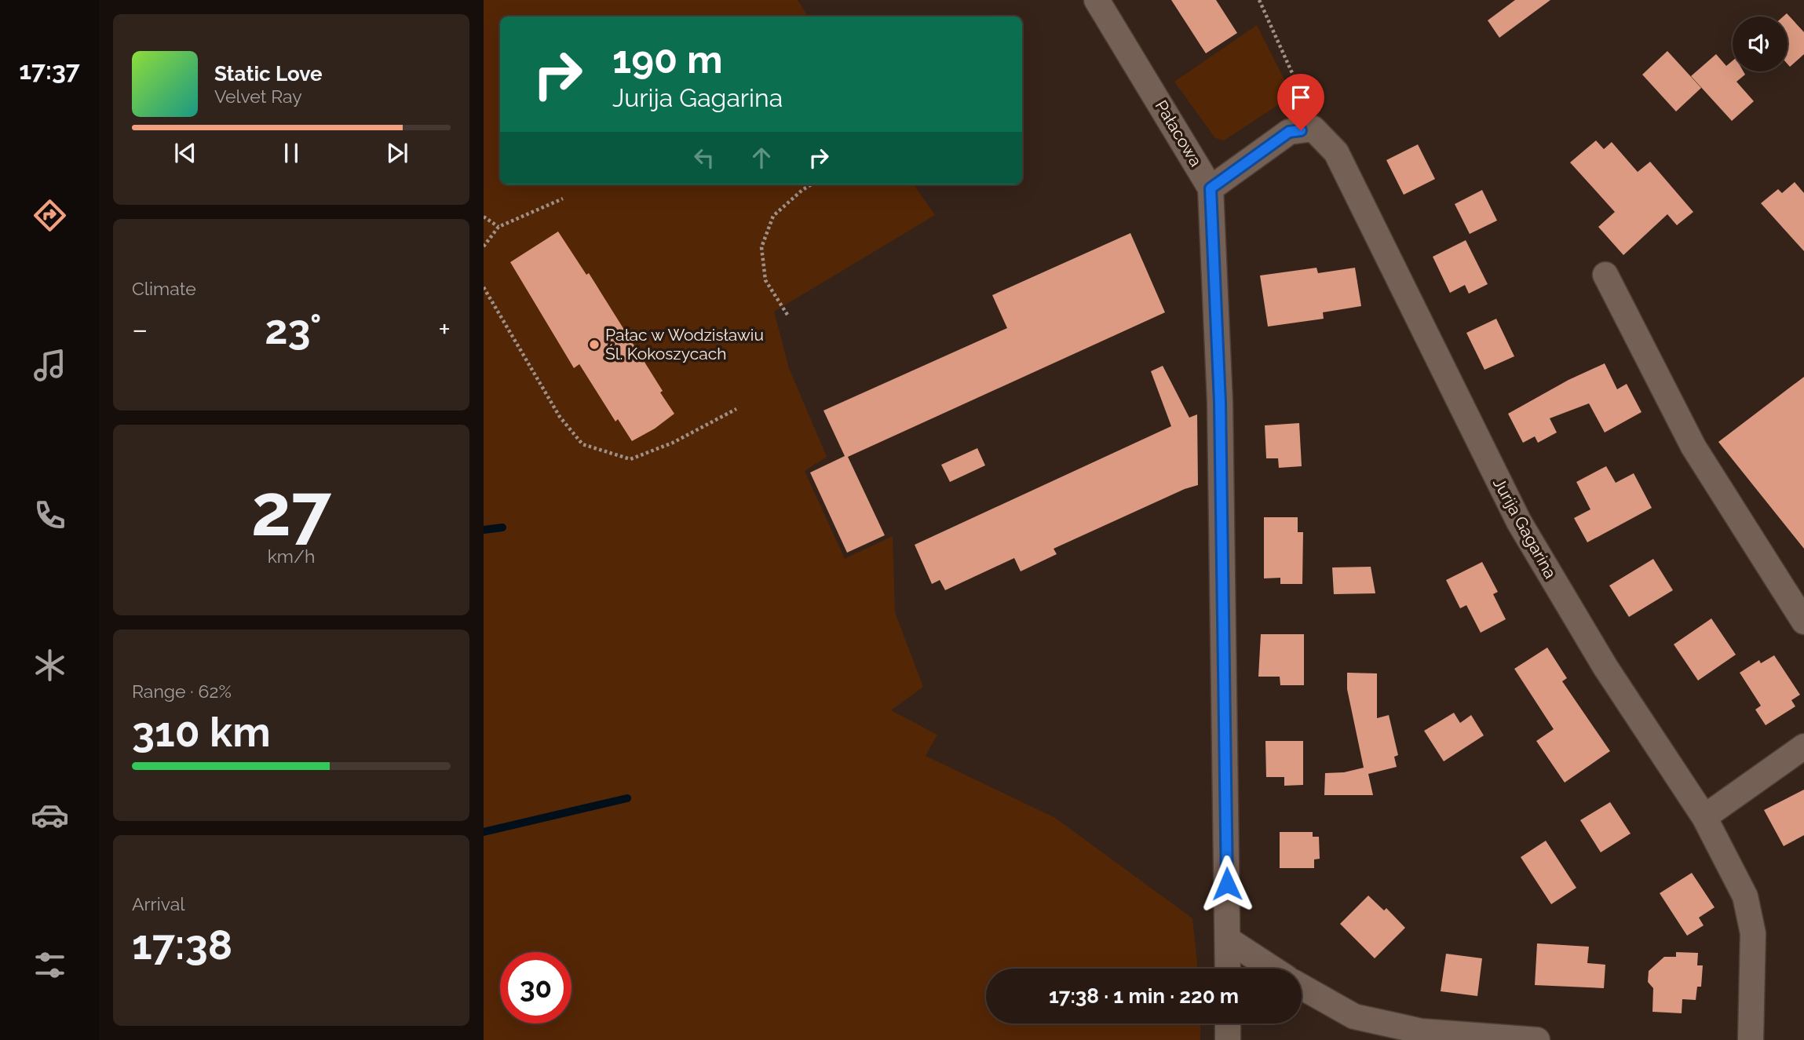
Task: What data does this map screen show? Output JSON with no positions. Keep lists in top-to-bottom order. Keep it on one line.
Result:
{"streets":{"street":["Pałacowa","Jurija Gagarina"]},"crossings":[["Pałacowa","Jurija Gagarina"]],"places":["Pałac w Wodzisławiu Śl. Kokoszycach"],"page":{"tabs":"17:37","turn":["190 m","Jurija Gagarina"],"song":["Static Love","Velvet Ray"],"tile":["Climate",["27","km/h"],["Range · 62%","310 km"],["Arrival","17:38"]],"heat":["−","23°","+"],"limit":"30","trip":"17:38 · 1 min · 220 m"}}
